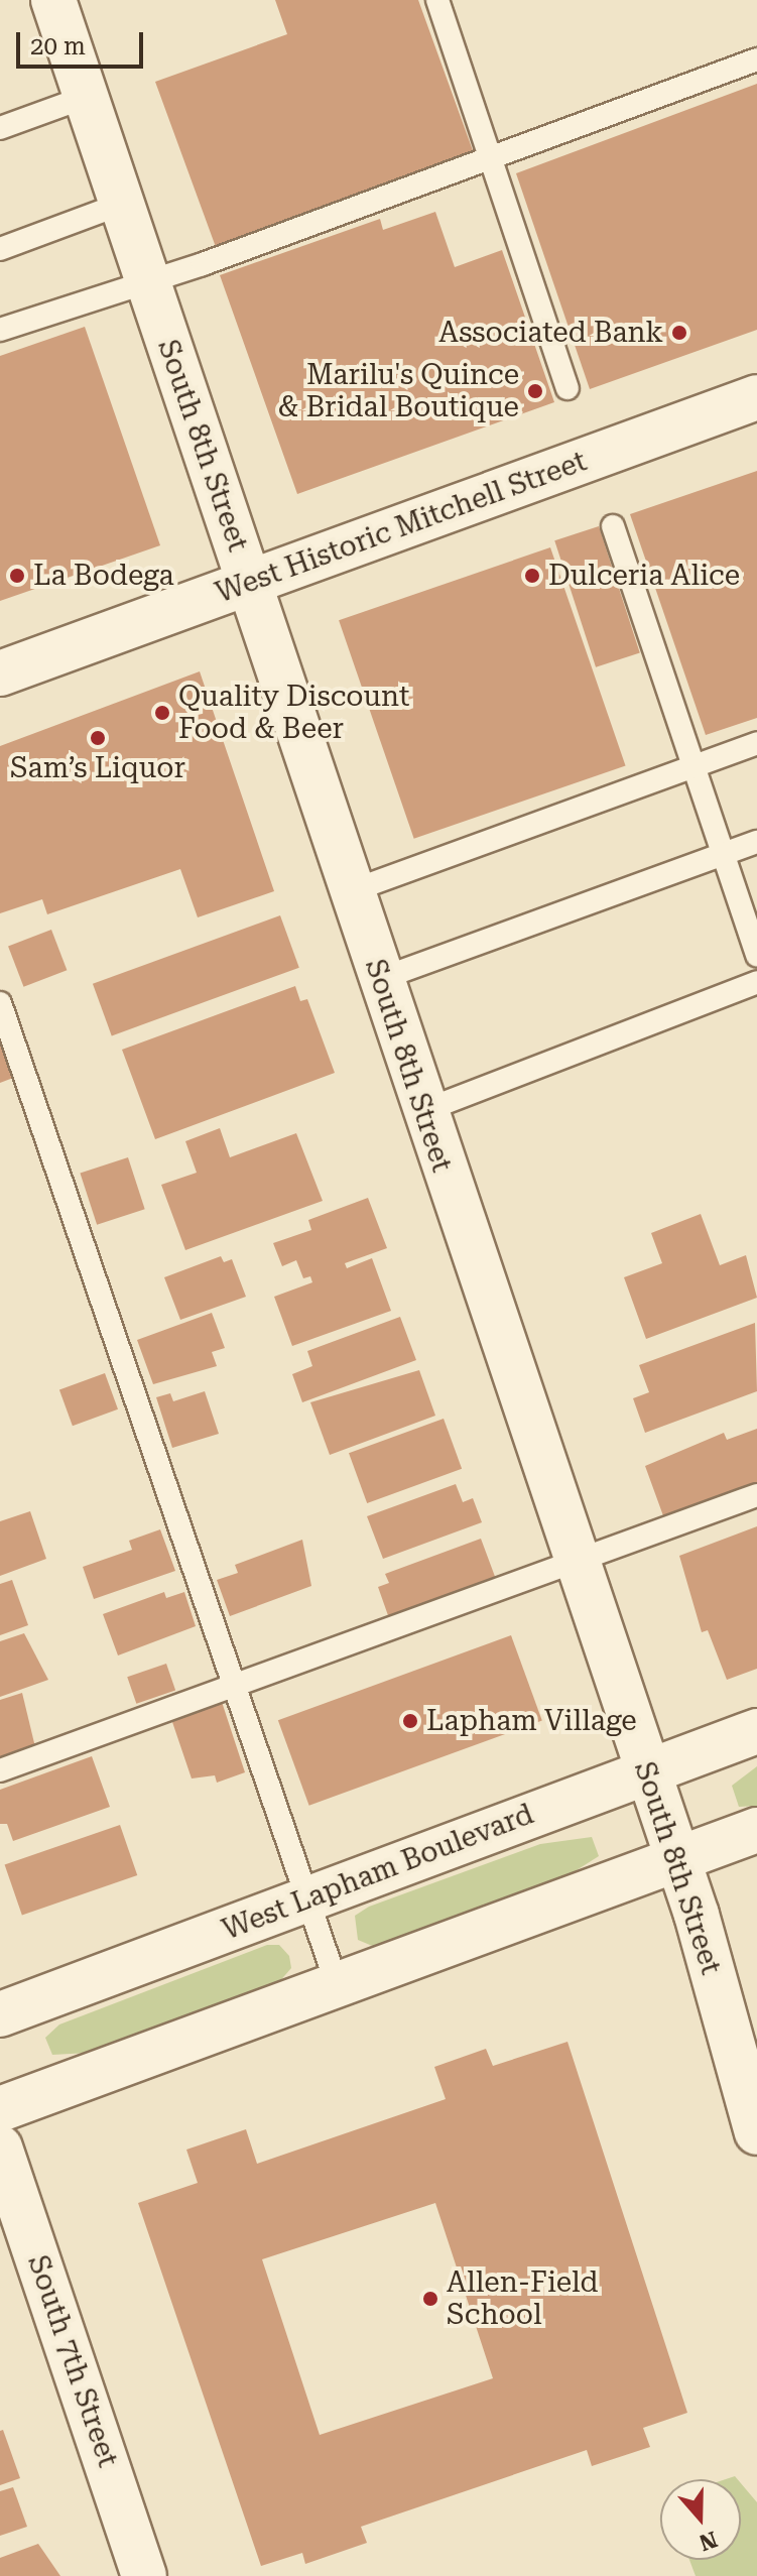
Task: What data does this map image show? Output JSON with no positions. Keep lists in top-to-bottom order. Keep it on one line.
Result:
{"streets":{"street":["South 8th Street","West Historic Mitchell Street","West Lapham Boulevard","South 7th Street"]},"crossings":[["South 8th Street","West Historic Mitchell Street"],["South 8th Street","West Lapham Boulevard"]],"places":["Associated Bank","Marilu's Quince & Bridal Boutique","La Bodega","Dulceria Alice","Quality Discount Food & Beer","Sam’s Liquor","Lapham Village","Allen-Field School"],"scale_bar":"20 m","north":"bottom"}
